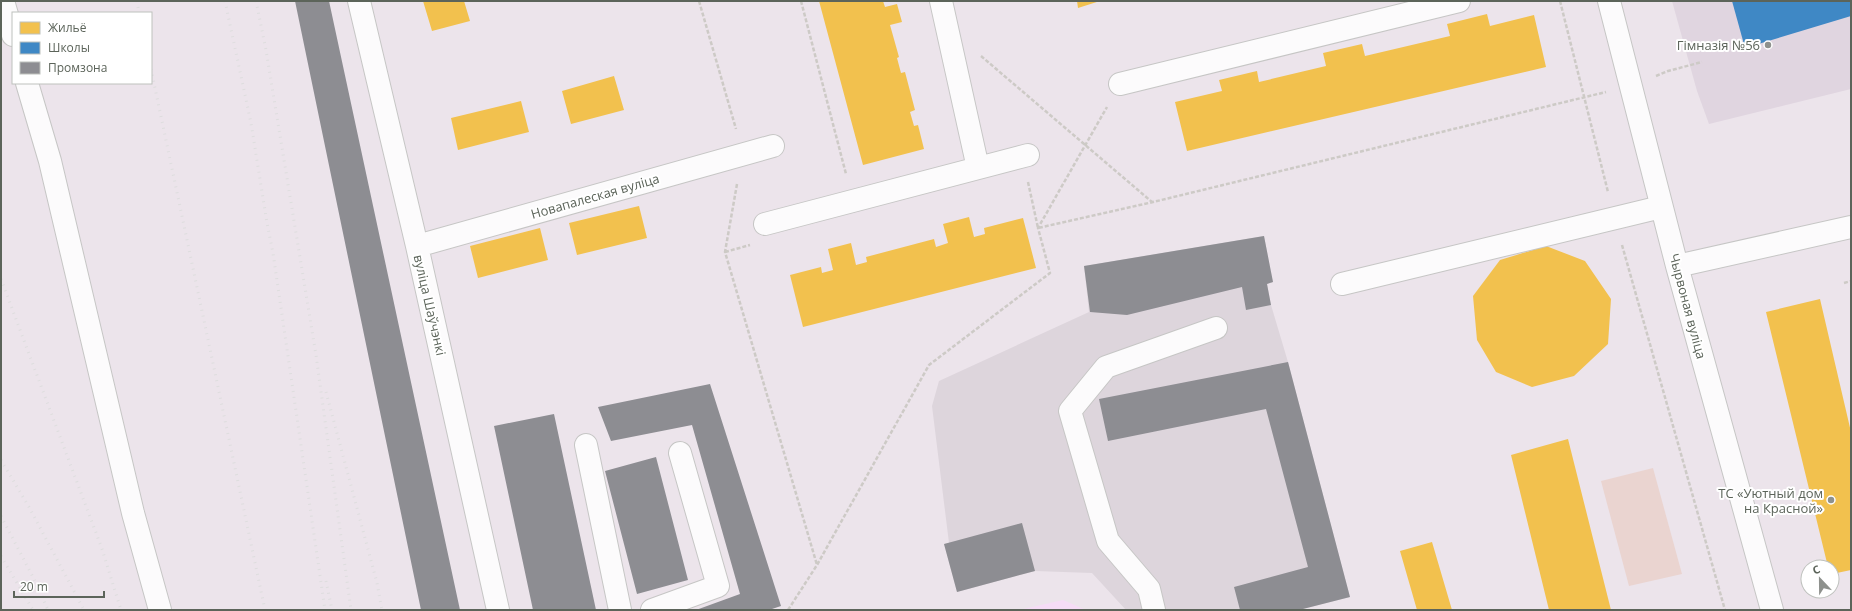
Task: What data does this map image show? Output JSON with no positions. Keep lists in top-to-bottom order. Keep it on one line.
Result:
{"streets":{"street":["Новапалеская вуліца","вуліца Шаўчэнкі","Чырвоная вуліца"]},"crossings":[["Новапалеская вуліца","вуліца Шаўчэнкі"]],"places":["Гімназія №56","ТС «Уютный дом на Красной»"],"legend":["Жильё","Школы","Промзона"],"scale_bar":"20 m","north":"top"}
